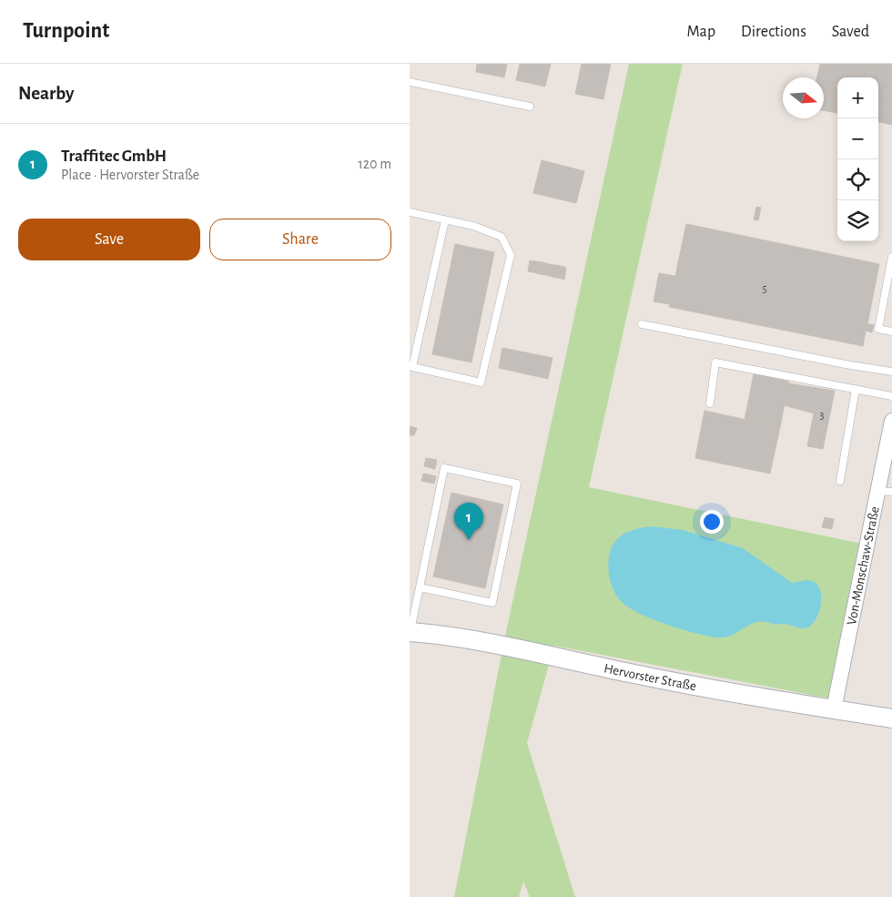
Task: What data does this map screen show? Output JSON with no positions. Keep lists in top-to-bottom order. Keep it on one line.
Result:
{"streets":{"street":["Von-Monschaw-Straße","Hervorster Straße"]},"crossings":[["Von-Monschaw-Straße","Hervorster Straße"]],"house_numbers":["5","3"],"north":"right","page":{"header":"Turnpoint","nav":["Map","Directions","Saved"],"heading":"Nearby","map_buttons":["+","−"],"list":[{"mark":"1","name":"Traffitec GmbH","note":"Place · Hervorster Straße","value":"120 m"}],"buttons":["Save","Share"],"pins":"1"}}
